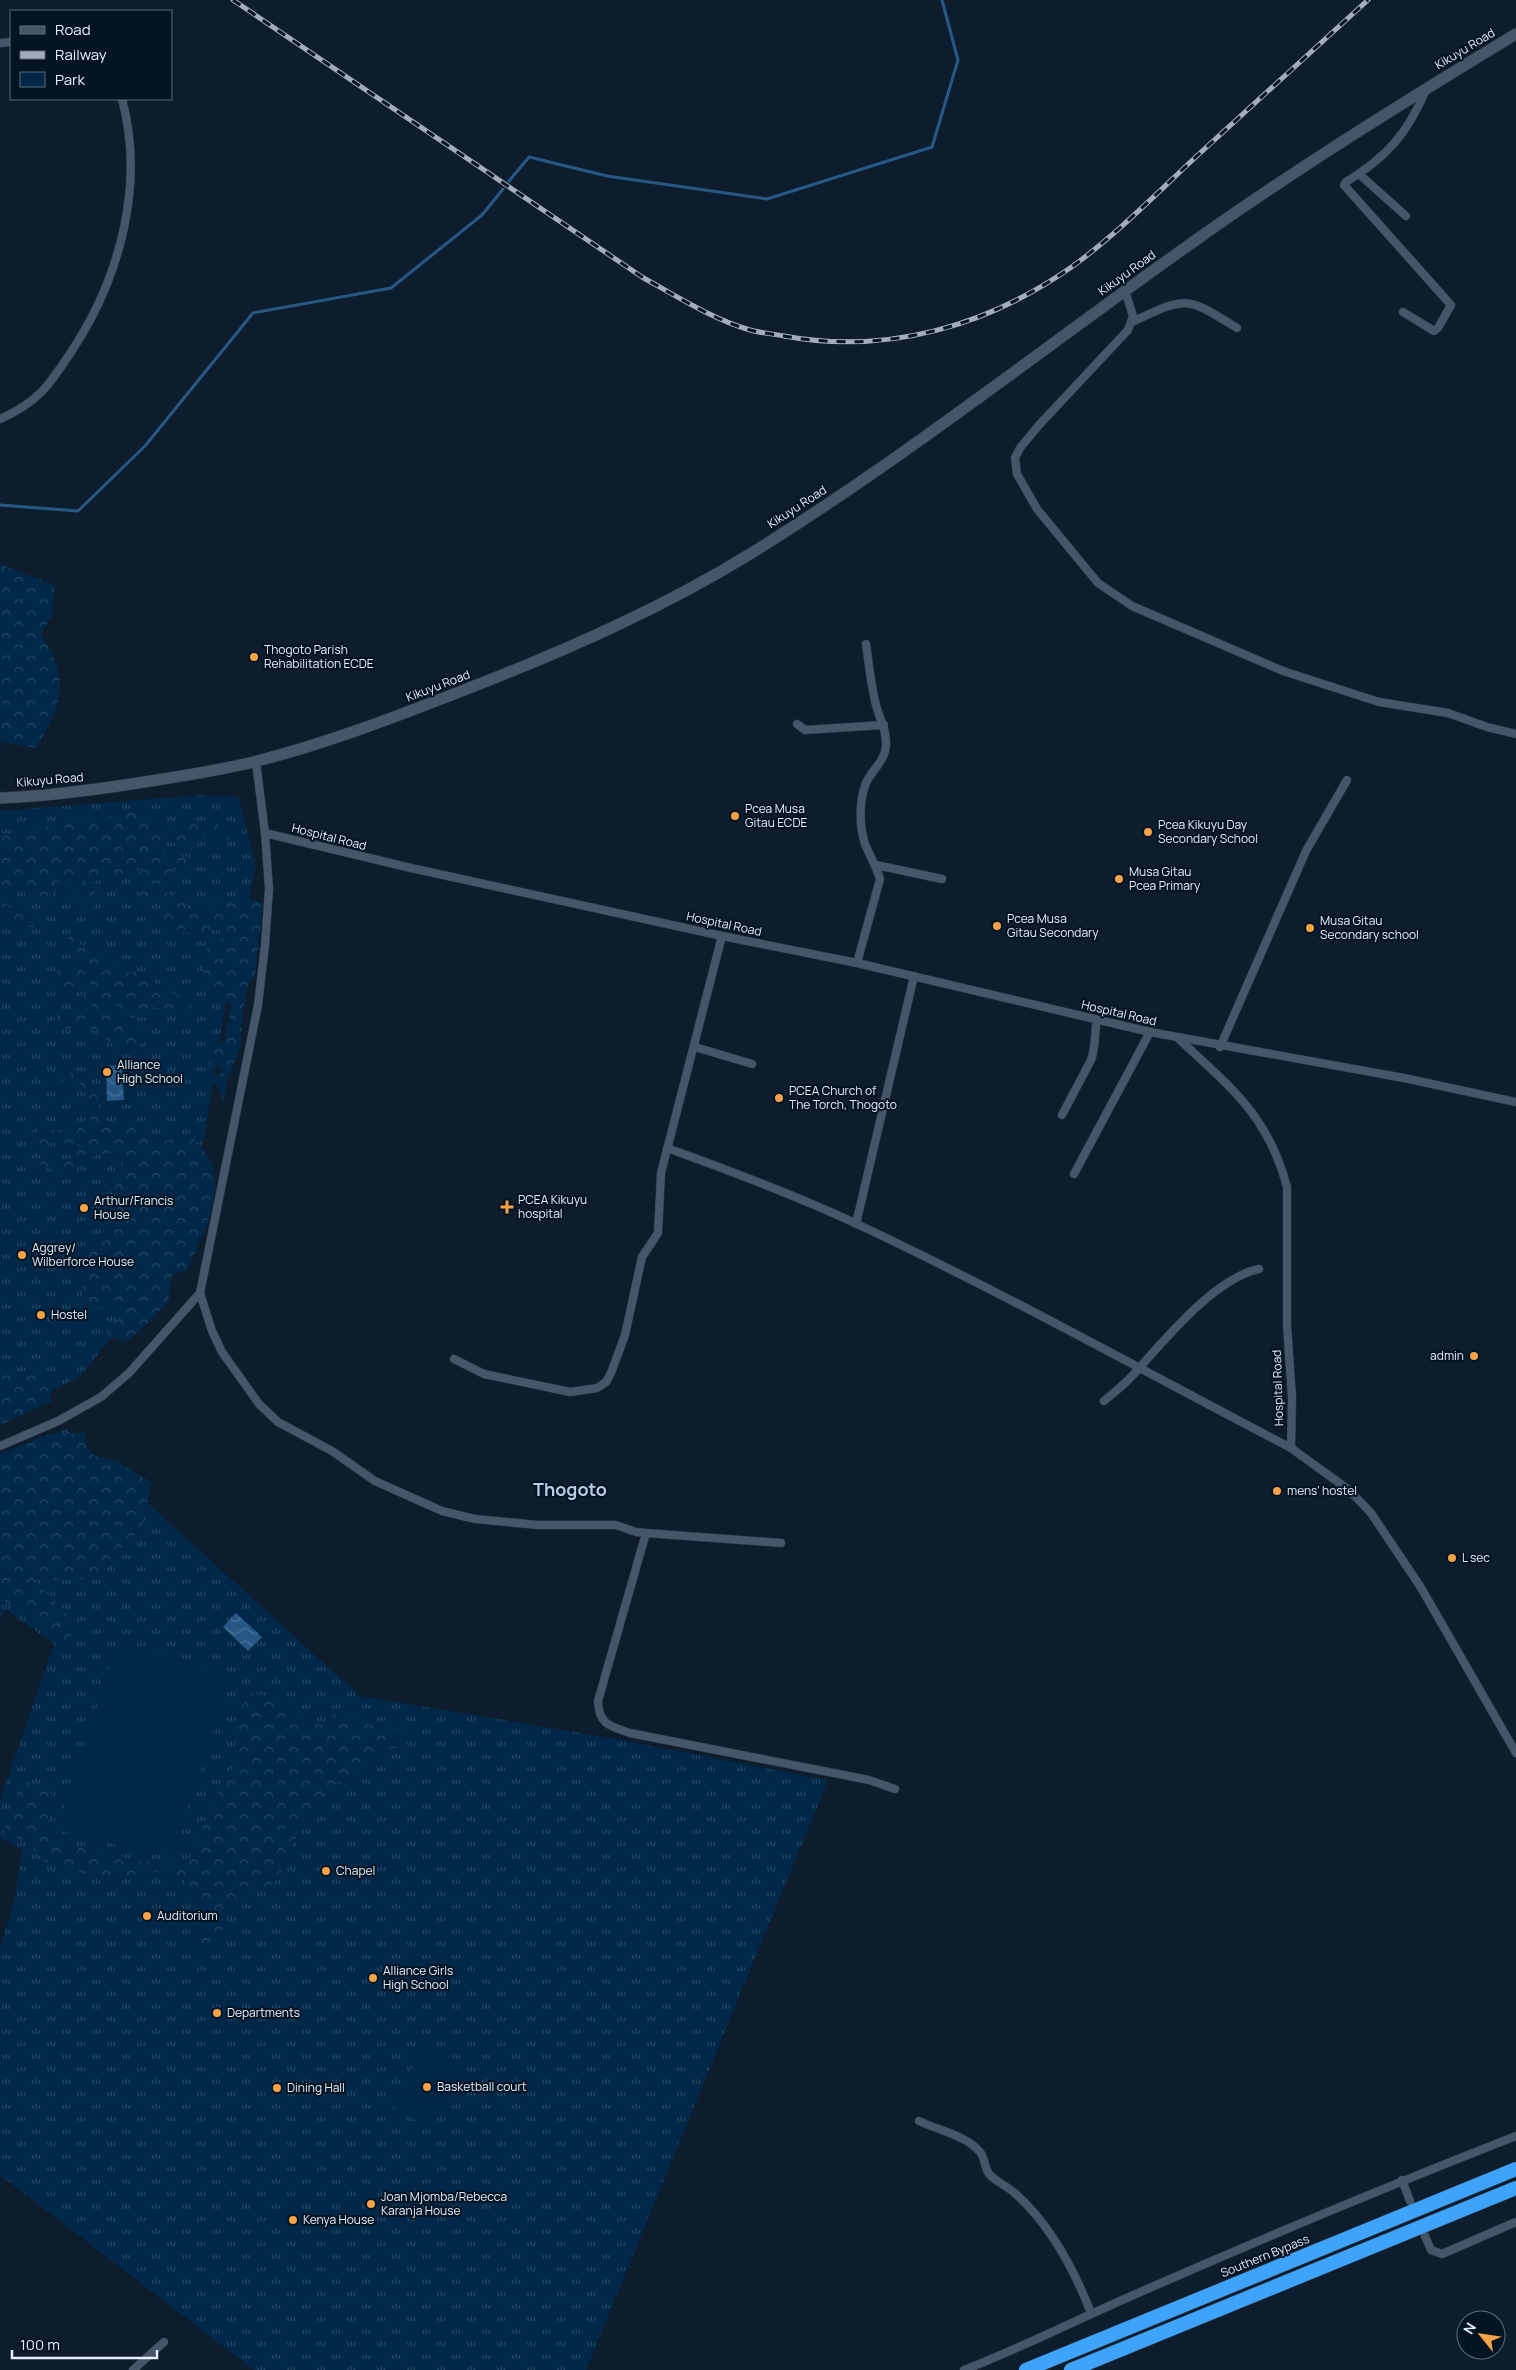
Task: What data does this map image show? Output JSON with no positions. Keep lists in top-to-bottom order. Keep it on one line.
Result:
{"streets":{"highway":["Southern Bypass"],"main road":["Kikuyu Road"],"street":["Hospital Road"]},"districts":["Thogoto"],"places":{"other":["Thogoto Parish Rehabilitation ECDE","Pcea Musa Gitau ECDE","Pcea Kikuyu Day Secondary School","Musa Gitau Pcea Primary","Pcea Musa Gitau Secondary","Musa Gitau Secondary school","Alliance High School","PCEA Church of The Torch, Thogoto","Arthur/Francis House","Aggrey/ Wilberforce House","Hostel","admin","mens' hostel","L sec","Chapel","Auditorium","Alliance Girls High School","Departments","Basketball court","Dining Hall","Joan Mjomba/Rebecca Karanja House","Kenya House"],"health":["PCEA Kikuyu hospital"]},"legend":["Road","Railway","Park"],"scale_bar":"100 m","north":"top left"}
